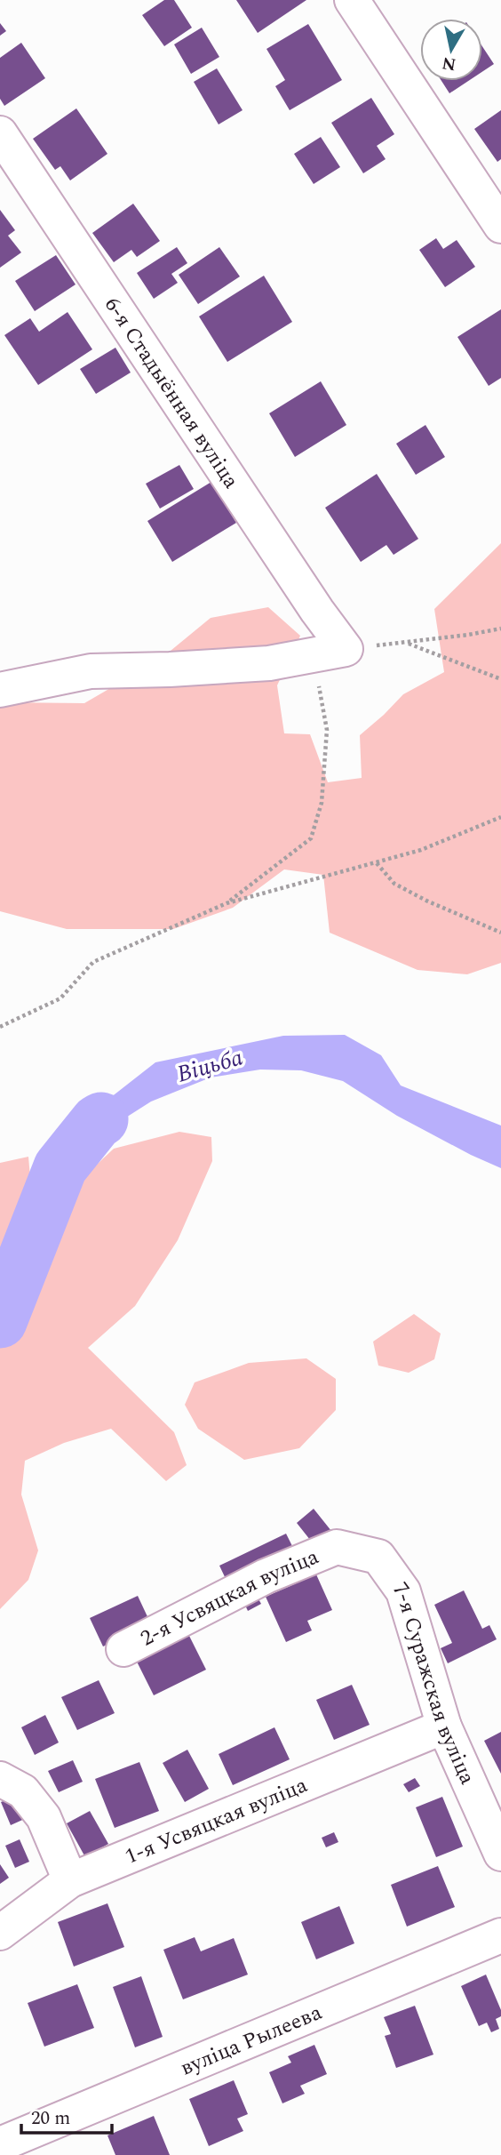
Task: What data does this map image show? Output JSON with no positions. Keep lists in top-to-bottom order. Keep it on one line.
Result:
{"streets":{"street":["6-я Стадыённая вуліца","2-я Усвяцкая вуліца","7-я Суражская вуліца","1-я Усвяцкая вуліца","вуліца Рылеева"]},"crossings":[["2-я Усвяцкая вуліца","7-я Суражская вуліца"],["7-я Суражская вуліца","1-я Усвяцкая вуліца"]],"water":["Віцьба"],"scale_bar":"20 m","north":"bottom"}
